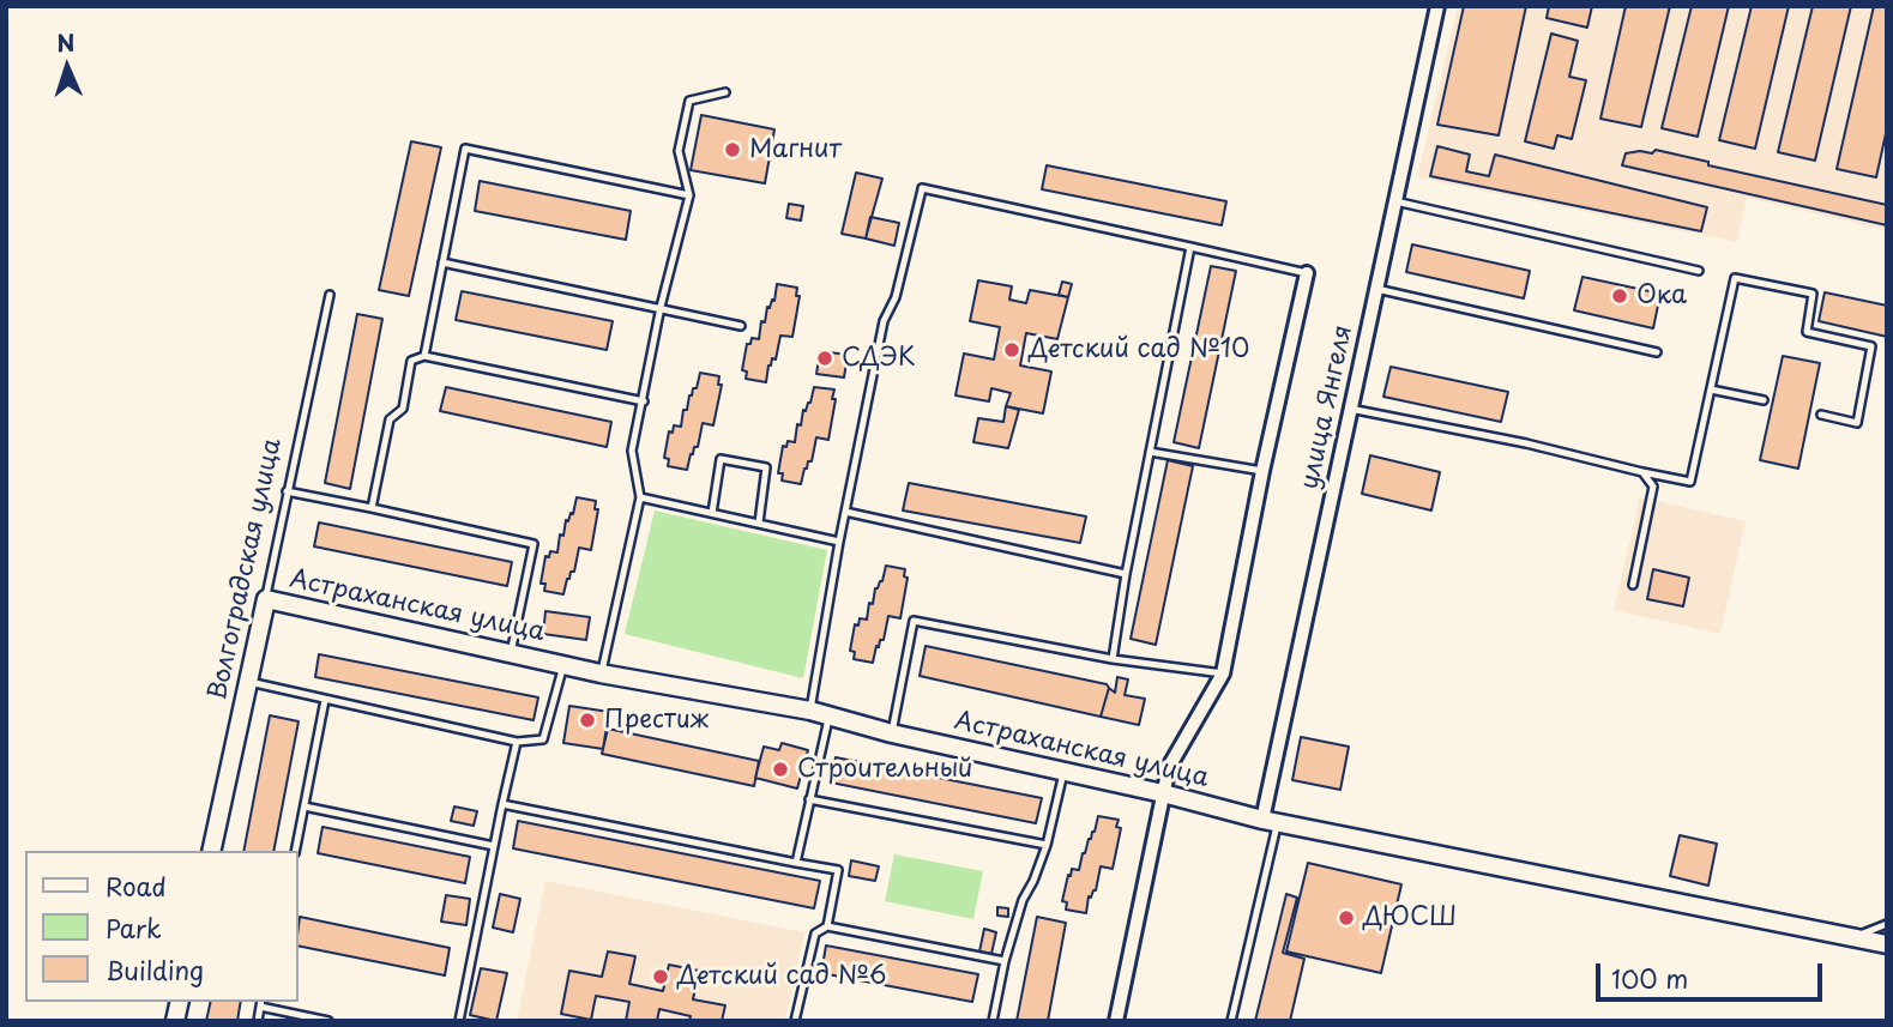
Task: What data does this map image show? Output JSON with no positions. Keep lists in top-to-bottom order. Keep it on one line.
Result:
{"streets":{"street":["улица Янгеля","Волгоградская улица","Астраханская улица"]},"crossings":[["улица Янгеля","Астраханская улица"],["Волгоградская улица","Астраханская улица"]],"places":["Магнит","Ока","Детский сад №10","СДЭК","Престиж","Строительный","ДЮСШ","Детский сад №6"],"legend":["Road","Park","Building"],"scale_bar":"100 m","north":"top"}
